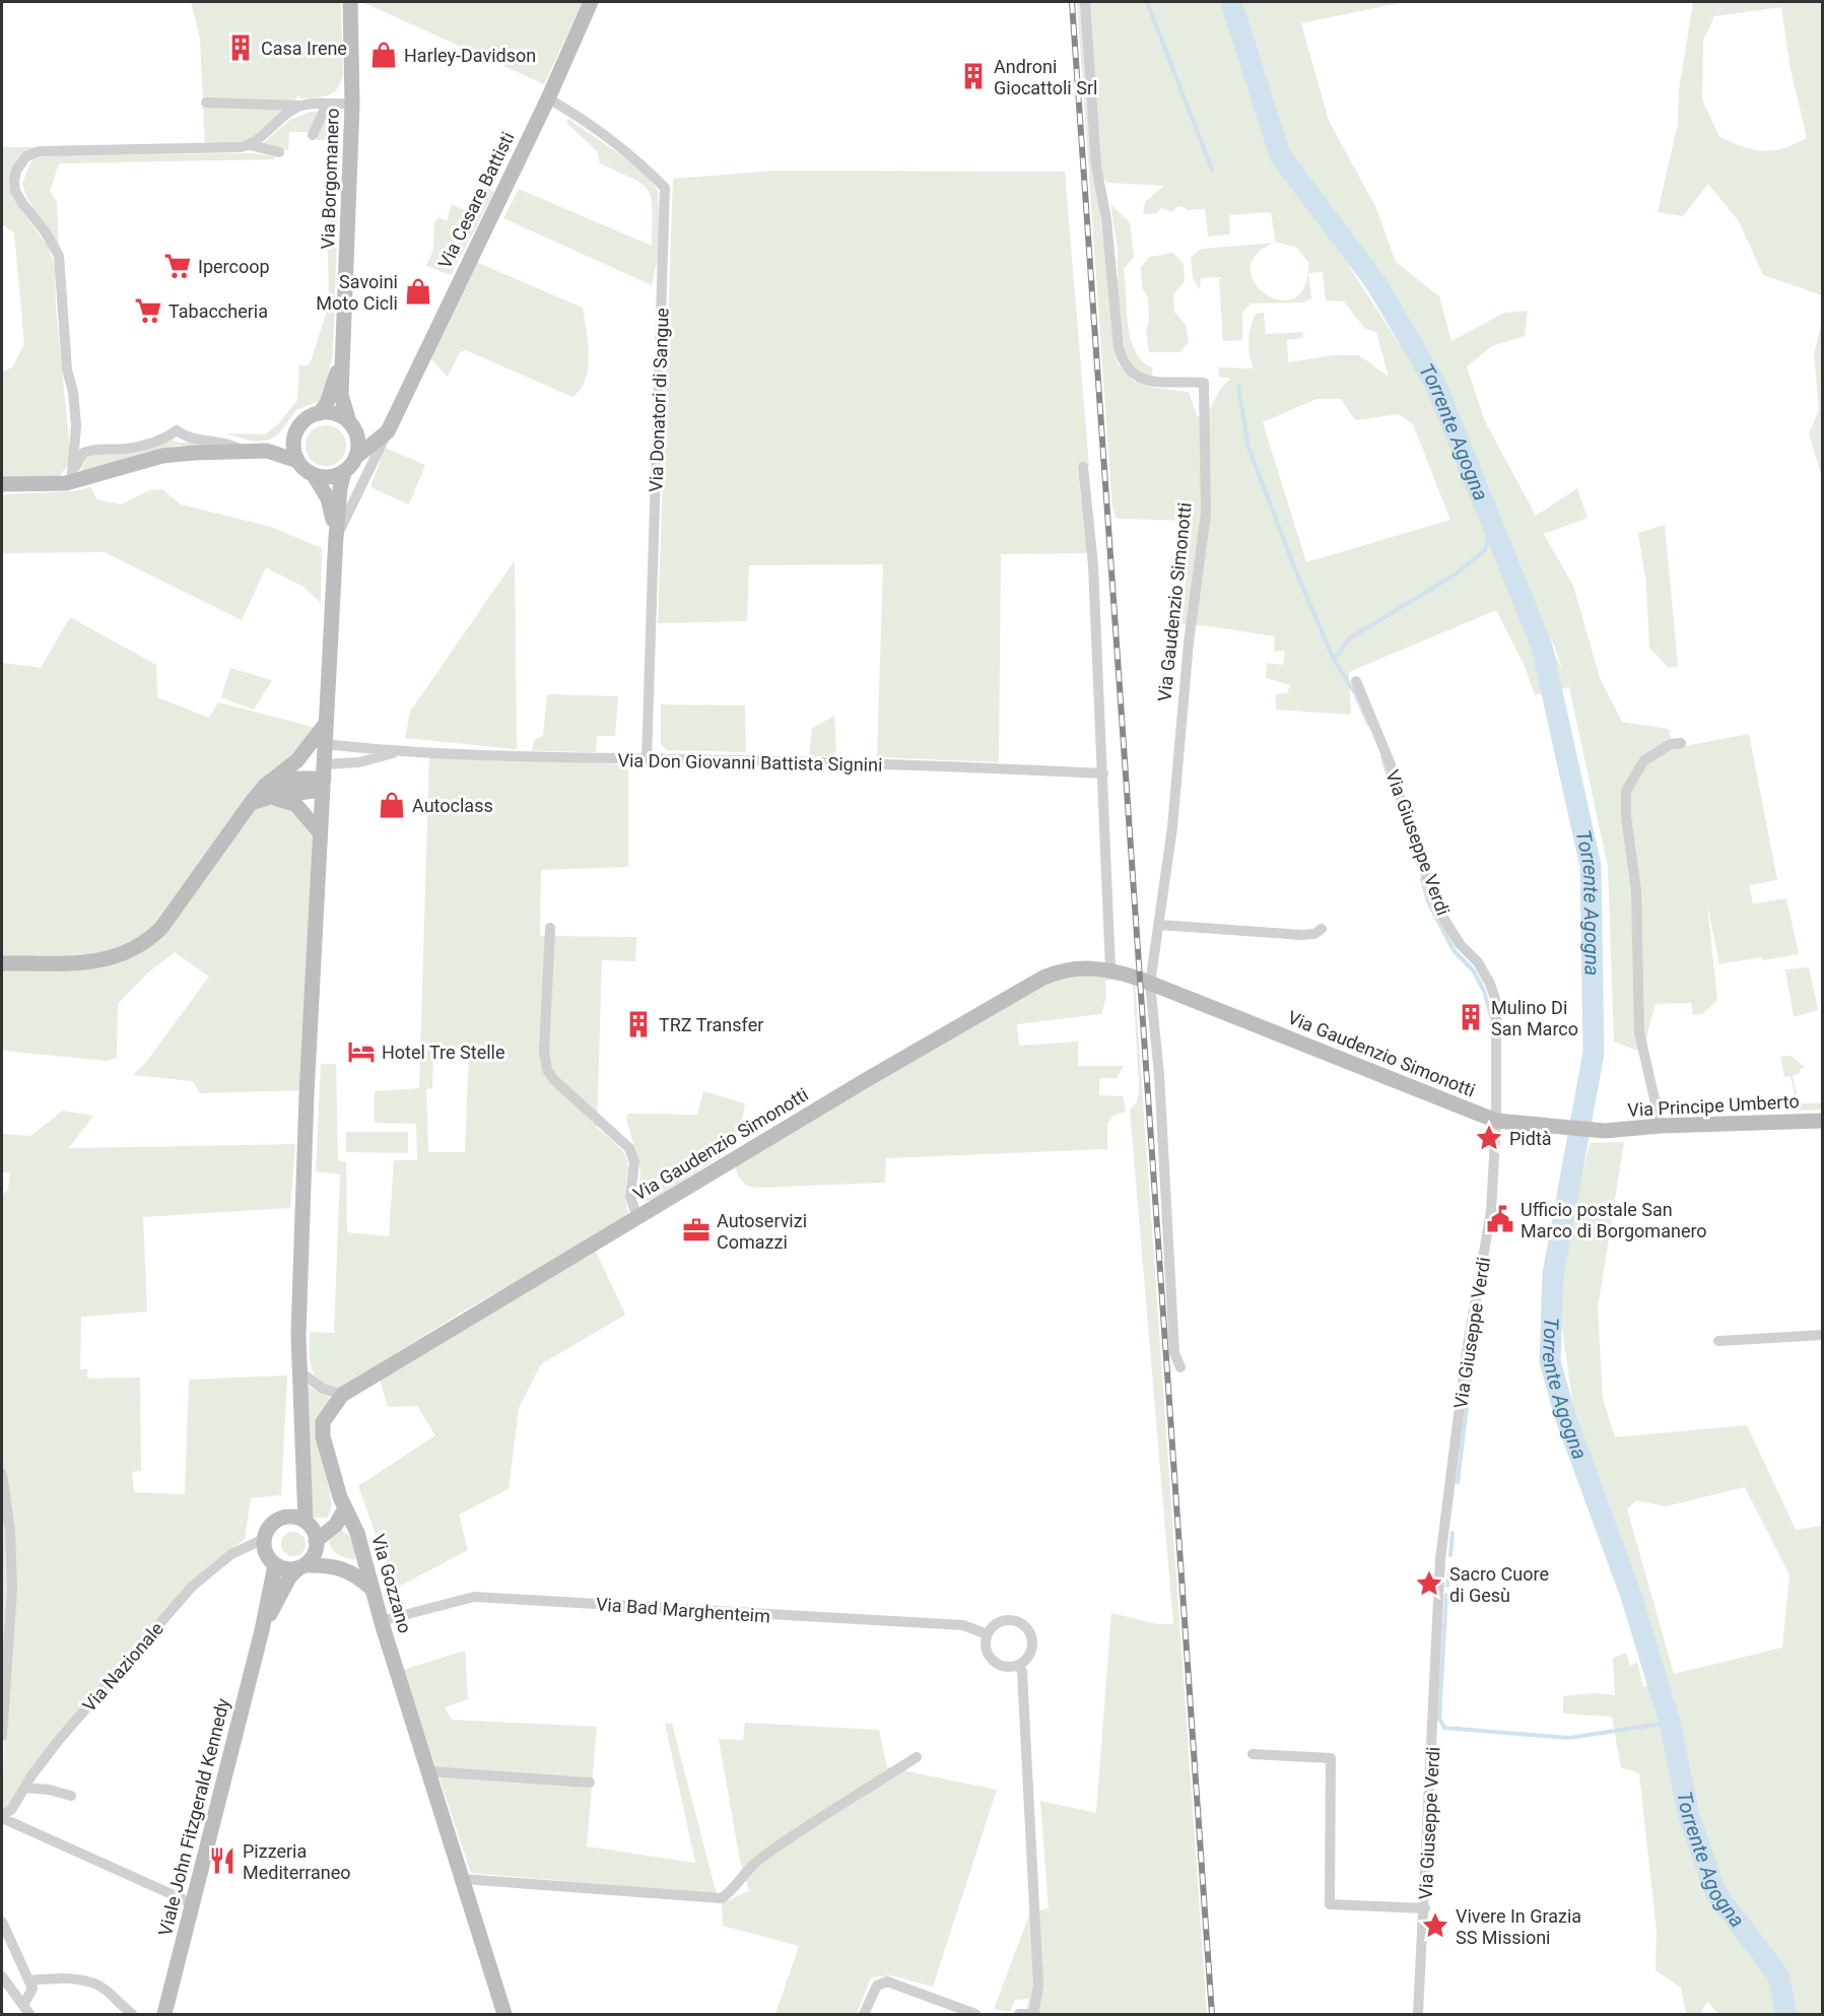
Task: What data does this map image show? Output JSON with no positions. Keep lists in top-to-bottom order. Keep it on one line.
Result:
{"streets":{"street":["Via Borgomanero","Via Cesare Battisti","Via Donatori di Sangue","Via Gaudenzio Simonotti","Via Don Giovanni Battista Signini","Via Giuseppe Verdi","Via Principe Umberto","Via Gozzano","Via Bad Marghenteim","Via Nazionale","Viale John Fitzgerald Kennedy"]},"crossings":[["Via Borgomanero","Via Cesare Battisti"],["Via Cesare Battisti","Via Donatori di Sangue"],["Via Donatori di Sangue","Via Don Giovanni Battista Signini"],["Via Gaudenzio Simonotti","Via Giuseppe Verdi"],["Via Gaudenzio Simonotti","Via Principe Umberto"],["Via Gaudenzio Simonotti","Via Gozzano"],["Via Gozzano","Via Bad Marghenteim"],["Via Nazionale","Viale John Fitzgerald Kennedy"]],"water":["Torrente Agogna"],"places":{"building":["Casa Irene","Androni Giocattoli Srl","Mulino Di San Marco","TRZ Transfer"],"shop":["Harley-Davidson","Savoini Moto Cicli","Autoclass"],"supermarket":["Ipercoop","Tabaccheria"],"hotel":["Hotel Tre Stelle"],"place":["Pidtà","Sacro Cuore di Gesù","Vivere In Grazia SS Missioni"],"public building":["Ufficio postale San Marco di Borgomanero"],"office":["Autoservizi Comazzi"],"restaurant":["Pizzeria Mediterraneo"]}}
